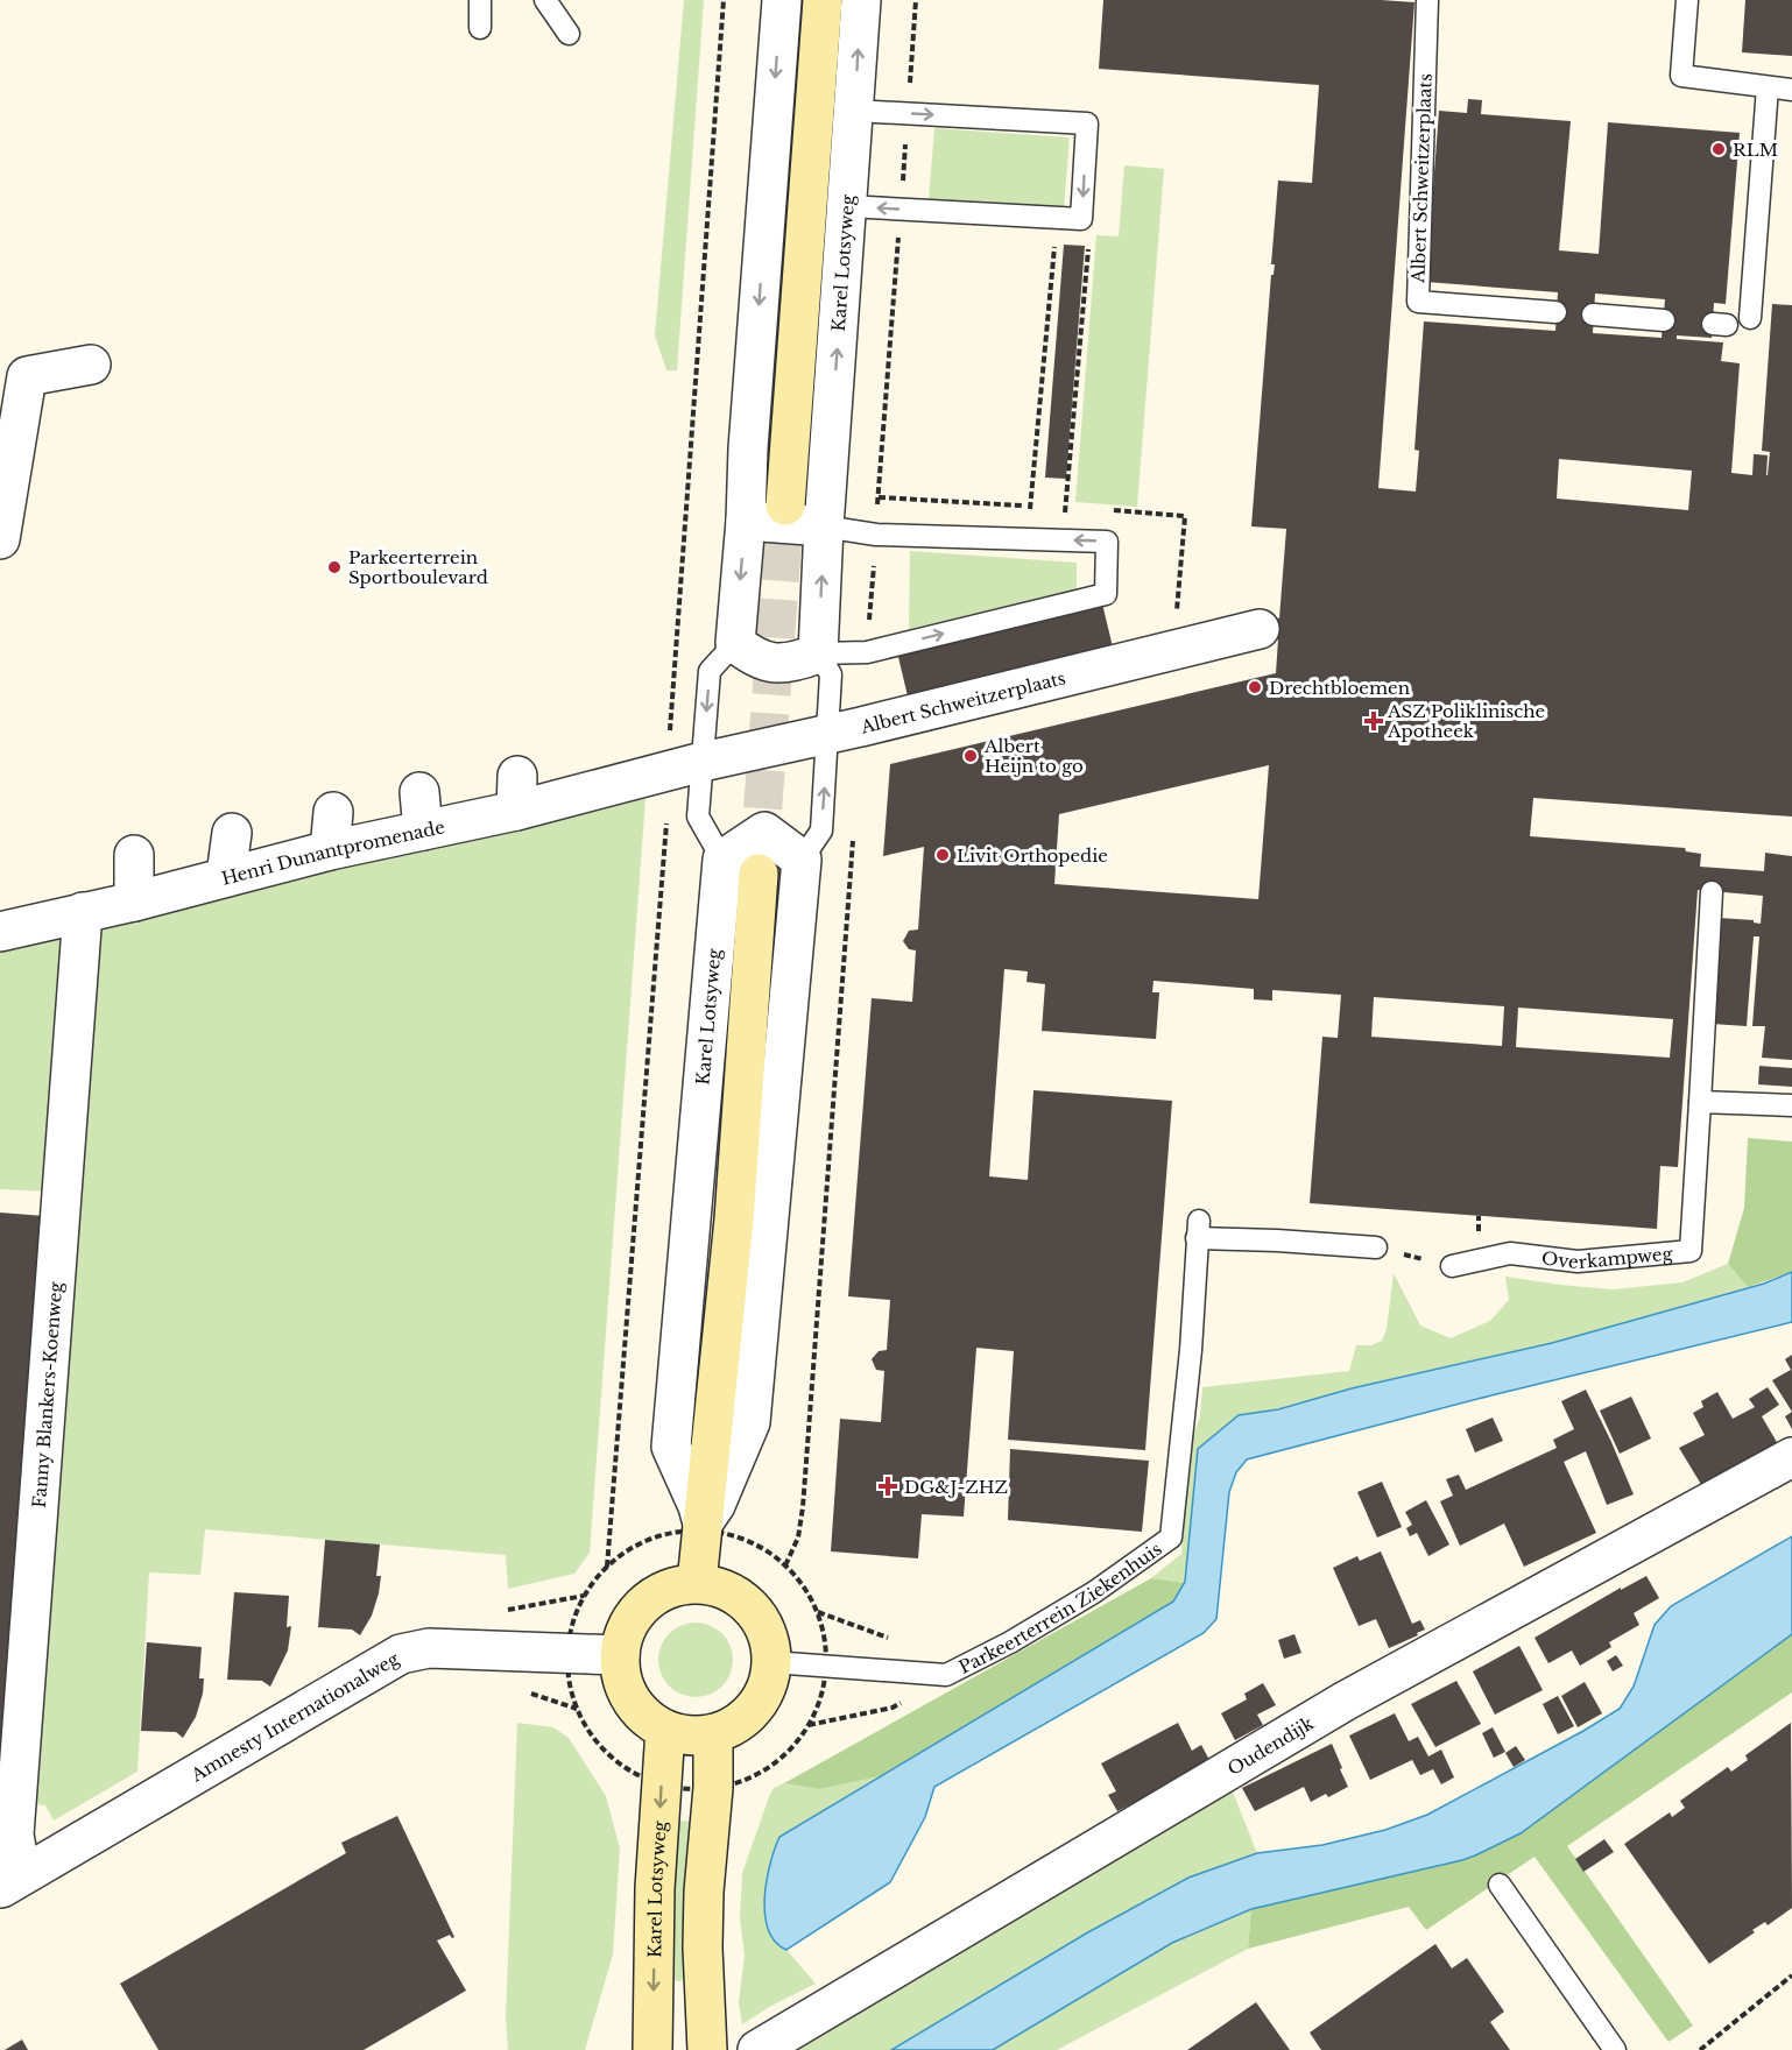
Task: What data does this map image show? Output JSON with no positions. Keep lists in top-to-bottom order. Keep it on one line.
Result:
{"streets":{"street":["Albert Schweitzerplaats","Karel Lotsyweg","Henri Dunantpromenade","Fanny Blankers-Koenweg","Amnesty Internationalweg","Oudendijk"],"lane":["Overkampweg","Parkeerterrein Ziekenhuis"]},"crossings":[["Albert Schweitzerplaats","Karel Lotsyweg"],["Albert Schweitzerplaats","Henri Dunantpromenade"],["Karel Lotsyweg","Parkeerterrein Ziekenhuis"],["Karel Lotsyweg","Amnesty Internationalweg"],["Henri Dunantpromenade","Fanny Blankers-Koenweg"],["Fanny Blankers-Koenweg","Amnesty Internationalweg"],["Parkeerterrein Ziekenhuis","Amnesty Internationalweg"]],"places":{"other":["RLM","Parkeerterrein Sportboulevard","Drechtbloemen","Albert Heijn to go","Livit Orthopedie"],"health":["ASZ Poliklinische Apotheek","DG&J-ZHZ"]}}
